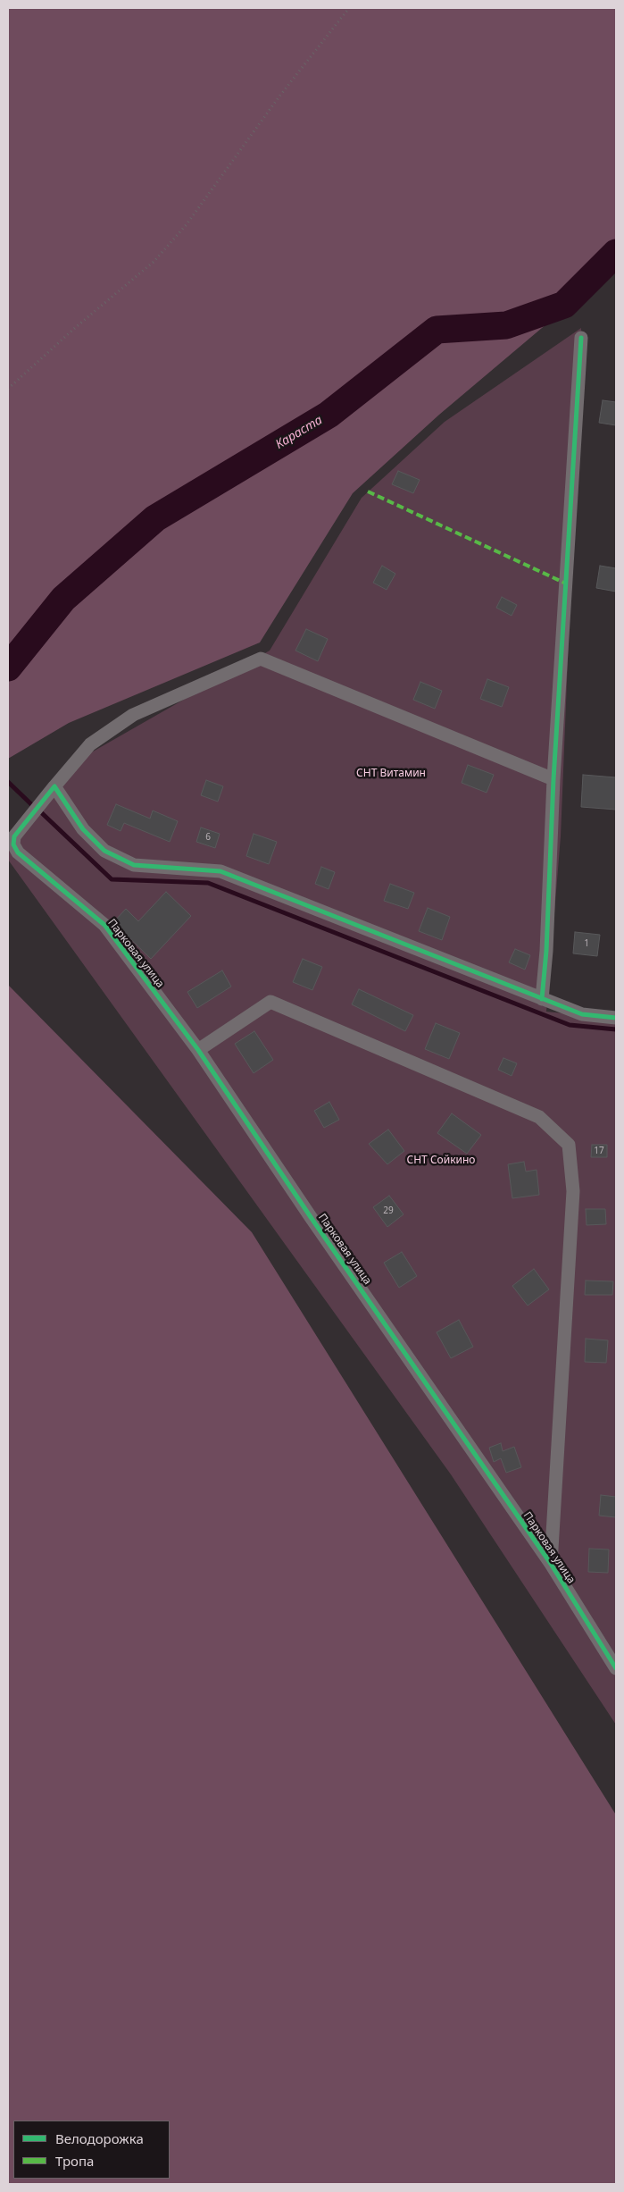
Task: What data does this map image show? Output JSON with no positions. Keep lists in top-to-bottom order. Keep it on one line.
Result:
{"streets":{"street":["Парковая улица"]},"water":["Караста"],"parks":["СНТ Витамин","СНТ Сойкино"],"house_numbers":["6","1","17","29"],"legend":["Велодорожка","Тропа"]}
